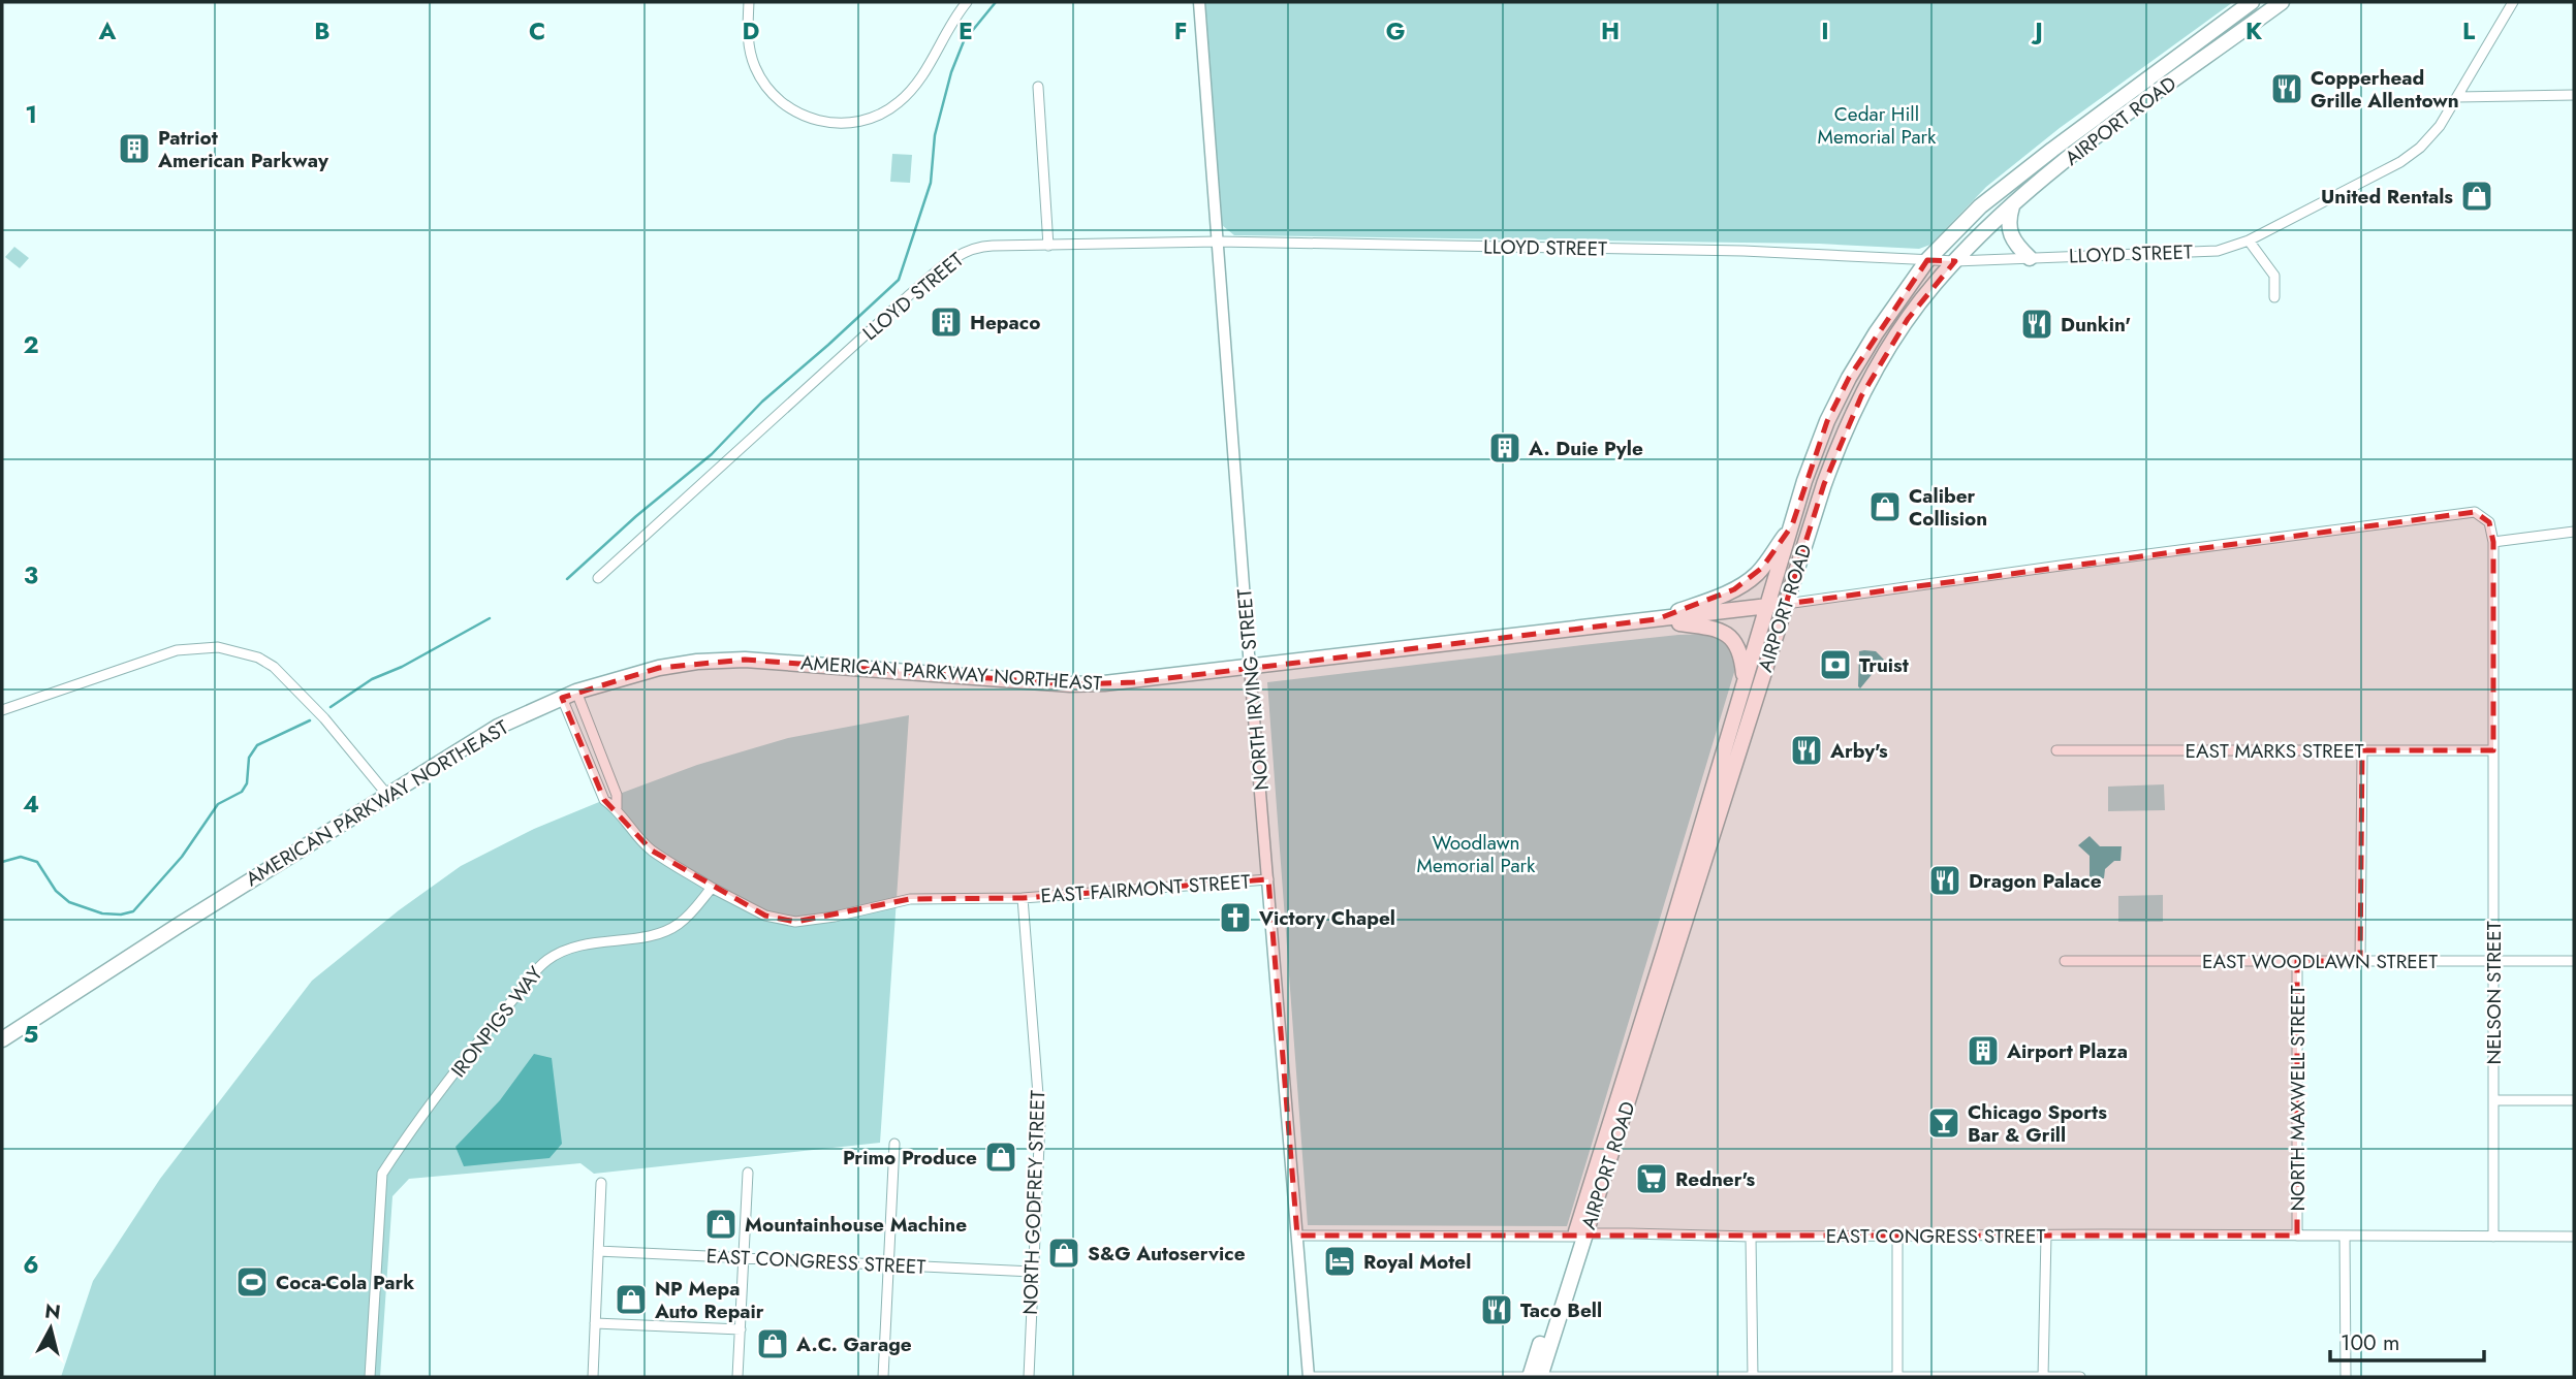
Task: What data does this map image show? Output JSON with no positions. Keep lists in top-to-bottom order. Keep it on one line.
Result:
{"streets":{"main road":["AIRPORT ROAD","AMERICAN PARKWAY NORTHEAST"],"street":["LLOYD STREET","NORTH IRVING STREET","EAST MARKS STREET","EAST FAIRMONT STREET","EAST WOODLAWN STREET","NELSON STREET","IRONPIGS WAY","NORTH MAXWELL STREET","NORTH GODFREY STREET","EAST CONGRESS STREET"]},"crossings":[["AIRPORT ROAD","LLOYD STREET"],["AIRPORT ROAD","EAST CONGRESS STREET"],["LLOYD STREET","NORTH IRVING STREET"],["AMERICAN PARKWAY NORTHEAST","NORTH IRVING STREET"],["NORTH IRVING STREET","EAST FAIRMONT STREET"],["NORTH IRVING STREET","EAST CONGRESS STREET"],["EAST MARKS STREET","NELSON STREET"],["EAST FAIRMONT STREET","IRONPIGS WAY"],["EAST FAIRMONT STREET","NORTH GODFREY STREET"],["EAST WOODLAWN STREET","NELSON STREET"],["EAST WOODLAWN STREET","NORTH MAXWELL STREET"],["NELSON STREET","EAST CONGRESS STREET"],["NORTH MAXWELL STREET","EAST CONGRESS STREET"],["NORTH GODFREY STREET","EAST CONGRESS STREET"]],"parks":["Cedar Hill Memorial Park","Woodlawn Memorial Park"],"places":{"restaurant":["Copperhead Grille Allentown","Dunkin'","Arby's","Dragon Palace","Taco Bell"],"building":["Patriot American Parkway","Hepaco","A. Duie Pyle","Airport Plaza"],"shop":["United Rentals","Caliber Collision","Primo Produce","Mountainhouse Machine","S&G Autoservice","NP Mepa Auto Repair","A.C. Garage"],"bank":["Truist"],"church":["Victory Chapel"],"bar":["Chicago Sports Bar & Grill"],"supermarket":["Redner's"],"hotel":["Royal Motel"],"sports":["Coca-Cola Park"]},"scale_bar":"100 m","north":"top","grid":{"columns":["A","B","C","D","E","F","G","H","I","J","K","L"],"rows":["1","2","3","4","5","6"]}}
